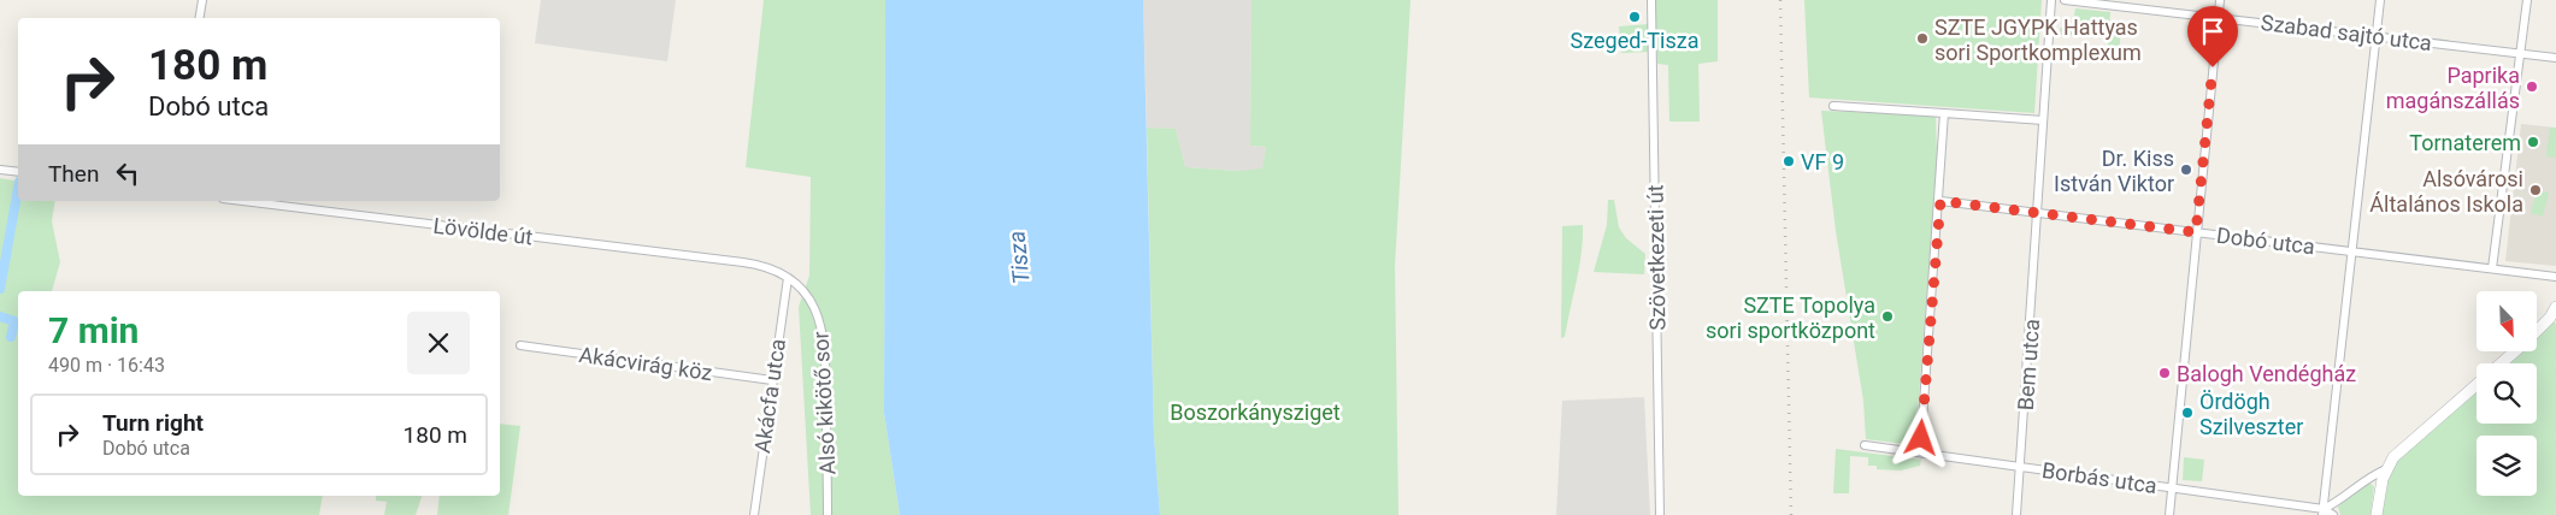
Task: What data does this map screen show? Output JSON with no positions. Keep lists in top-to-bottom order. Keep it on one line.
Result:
{"streets":{"street":["Szabad sajtó utca","Lövölde út","Dobó utca","Szövetkezeti út","Akácvirág köz","Bem utca","Akácfa utca","Alsó kikötő sor","Borbás utca"]},"crossings":[["Lövölde út","Alsó kikötő sor"],["Dobó utca","Bem utca"],["Akácvirág köz","Akácfa utca"],["Bem utca","Borbás utca"],["Akácfa utca","Alsó kikötő sor"]],"water":["Tisza"],"parks":["Boszorkánysziget"],"places":["Szeged-Tisza","SZTE JGYPK Hattyas sori Sportkomplexum","Paprika magánszállás","Tornaterem","VF 9","Dr. Kiss István Viktor","Alsóvárosi Általános Iskola","SZTE Topolya sori sportközpont","Balogh Vendégház","Ördögh Szilveszter"],"north":"bottom right","page":{"turn":["180 m","Dobó utca"],"then":"Then","heading":["7 min","490 m · 16:43"],"list":[{"name":"Turn right","note":"Dobó utca","value":"180 m"}]}}
